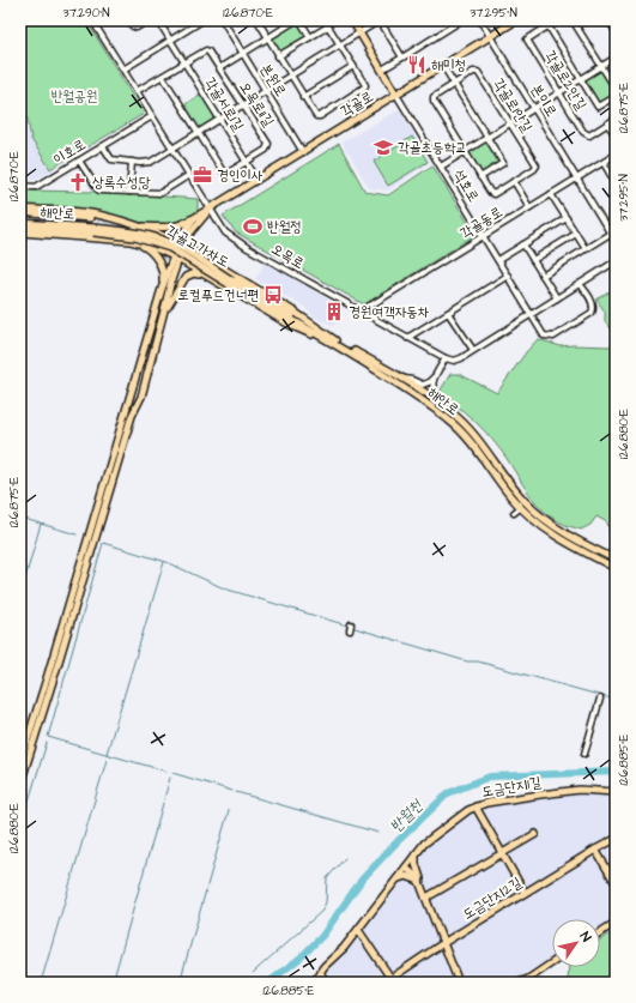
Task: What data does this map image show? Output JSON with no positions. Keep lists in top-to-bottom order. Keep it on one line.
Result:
{"streets":{"main road":["각골로","석호로","해안로","각골고가차도","도금단지1길","도금단지2길"],"street":["본원로","각골로2안길","본이로","각골서로1길","오목로11길","각골로1안길","이호로","각골동로","오목로"]},"crossings":[["본원로","각골로"],["본원로","이호로"],["본이로","각골로"],["본이로","각골동로"],["각골서로1길","오목로11길"],["각골서로1길","각골로"],["각골서로1길","이호로"],["오목로11길","이호로"],["오목로11길","오목로"],["각골로","석호로"],["각골로","오목로"],["이호로","석호로"],["이호로","오목로"],["석호로","각골동로"],["해안로","각골고가차도"],["각골동로","오목로"]],"water":["반월천"],"parks":["반월공원"],"places":{"restaurant":["해미청"],"school or university":["각골초등학교"],"office":["경인이사"],"church":["상록수성당"],"sports":["반월정"],"bus stop":["로컬푸드건너편"],"building":["경원여객자동차"]},"north":"top right","coordinates":["37.290°N","126.870°E","37.295°N","126.875°E","126.880°E","126.885°E"]}
